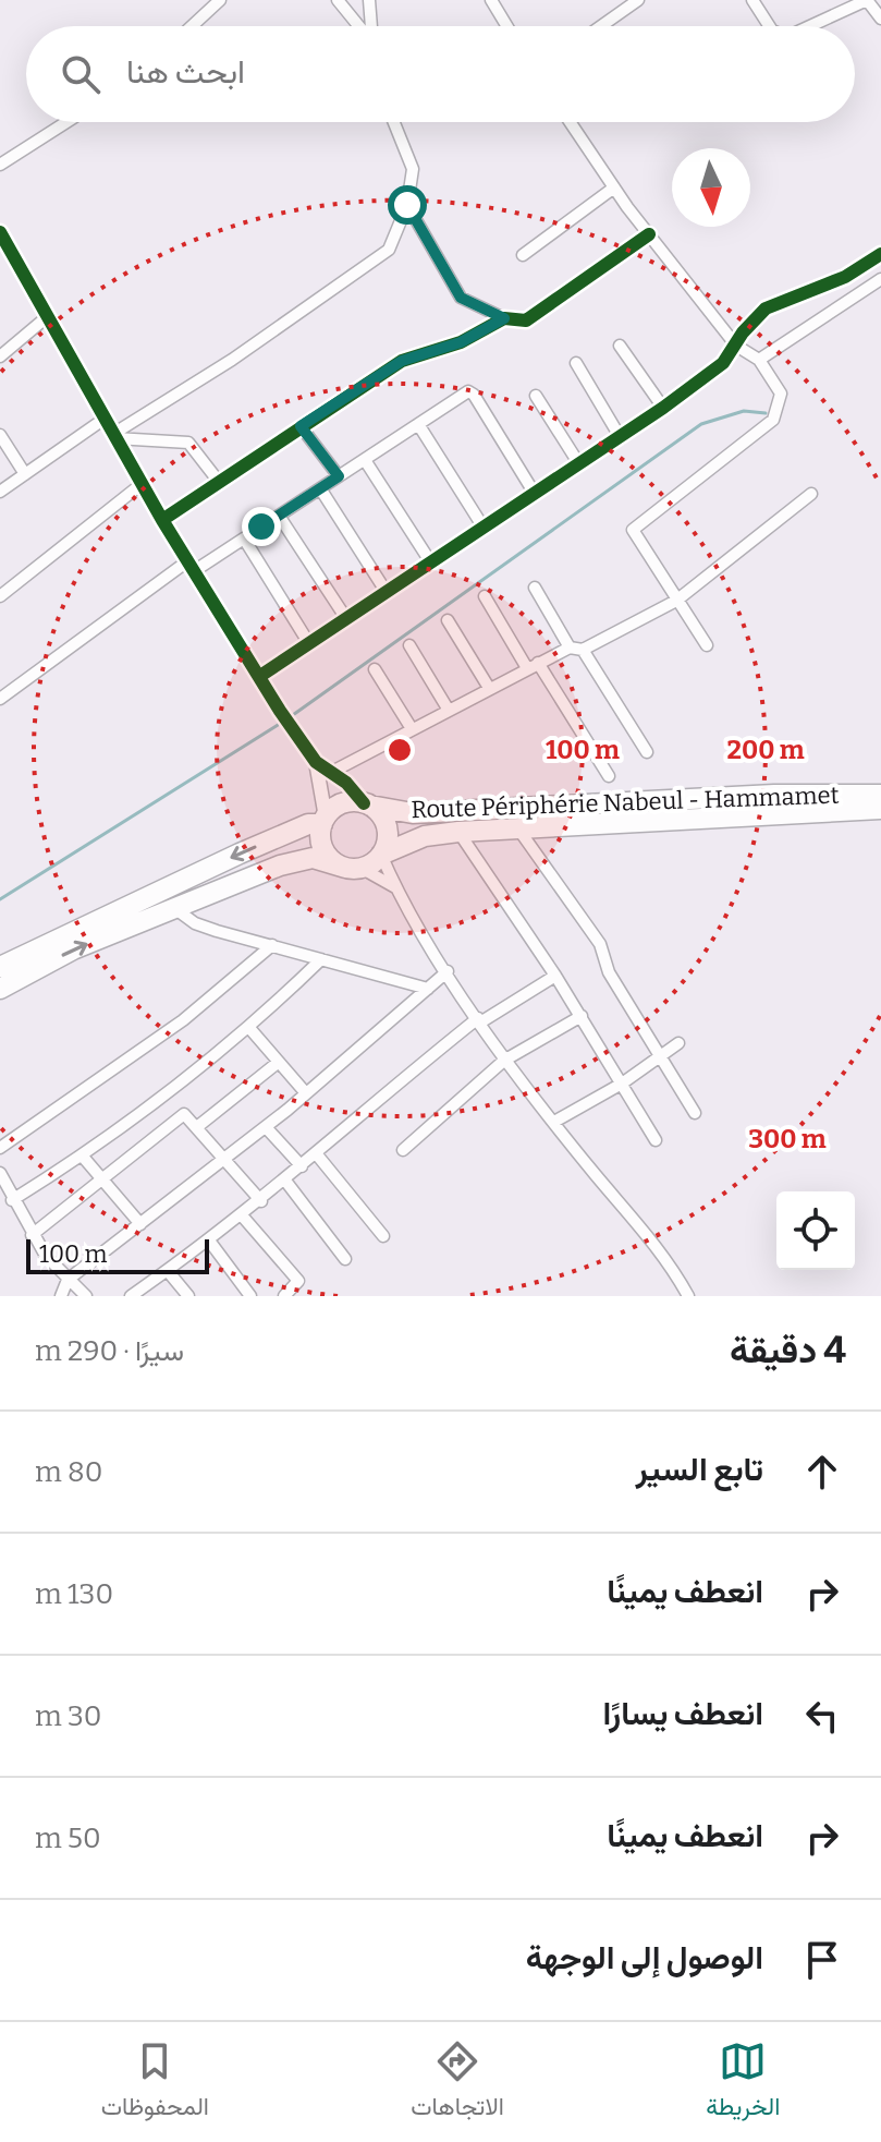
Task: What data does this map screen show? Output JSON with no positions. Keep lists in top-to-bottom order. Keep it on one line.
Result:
{"streets":{"highway":["Route Périphérie Nabeul - Hammamet"]},"scale_bar":"100 m","north":"bottom","page":{"search":"ابحث هنا","scale":"100 m","heading":["4 دقيقة","سيرًا · 290 m"],"list":[["تابع السير","80 m"],["انعطف يمينًا","130 m"],["انعطف يسارًا","30 m"],["انعطف يمينًا","50 m"],"الوصول إلى الوجهة"],"nav":["الخريطة","الاتجاهات","المحفوظات"]},"rings":["100 m","200 m","300 m"]}
